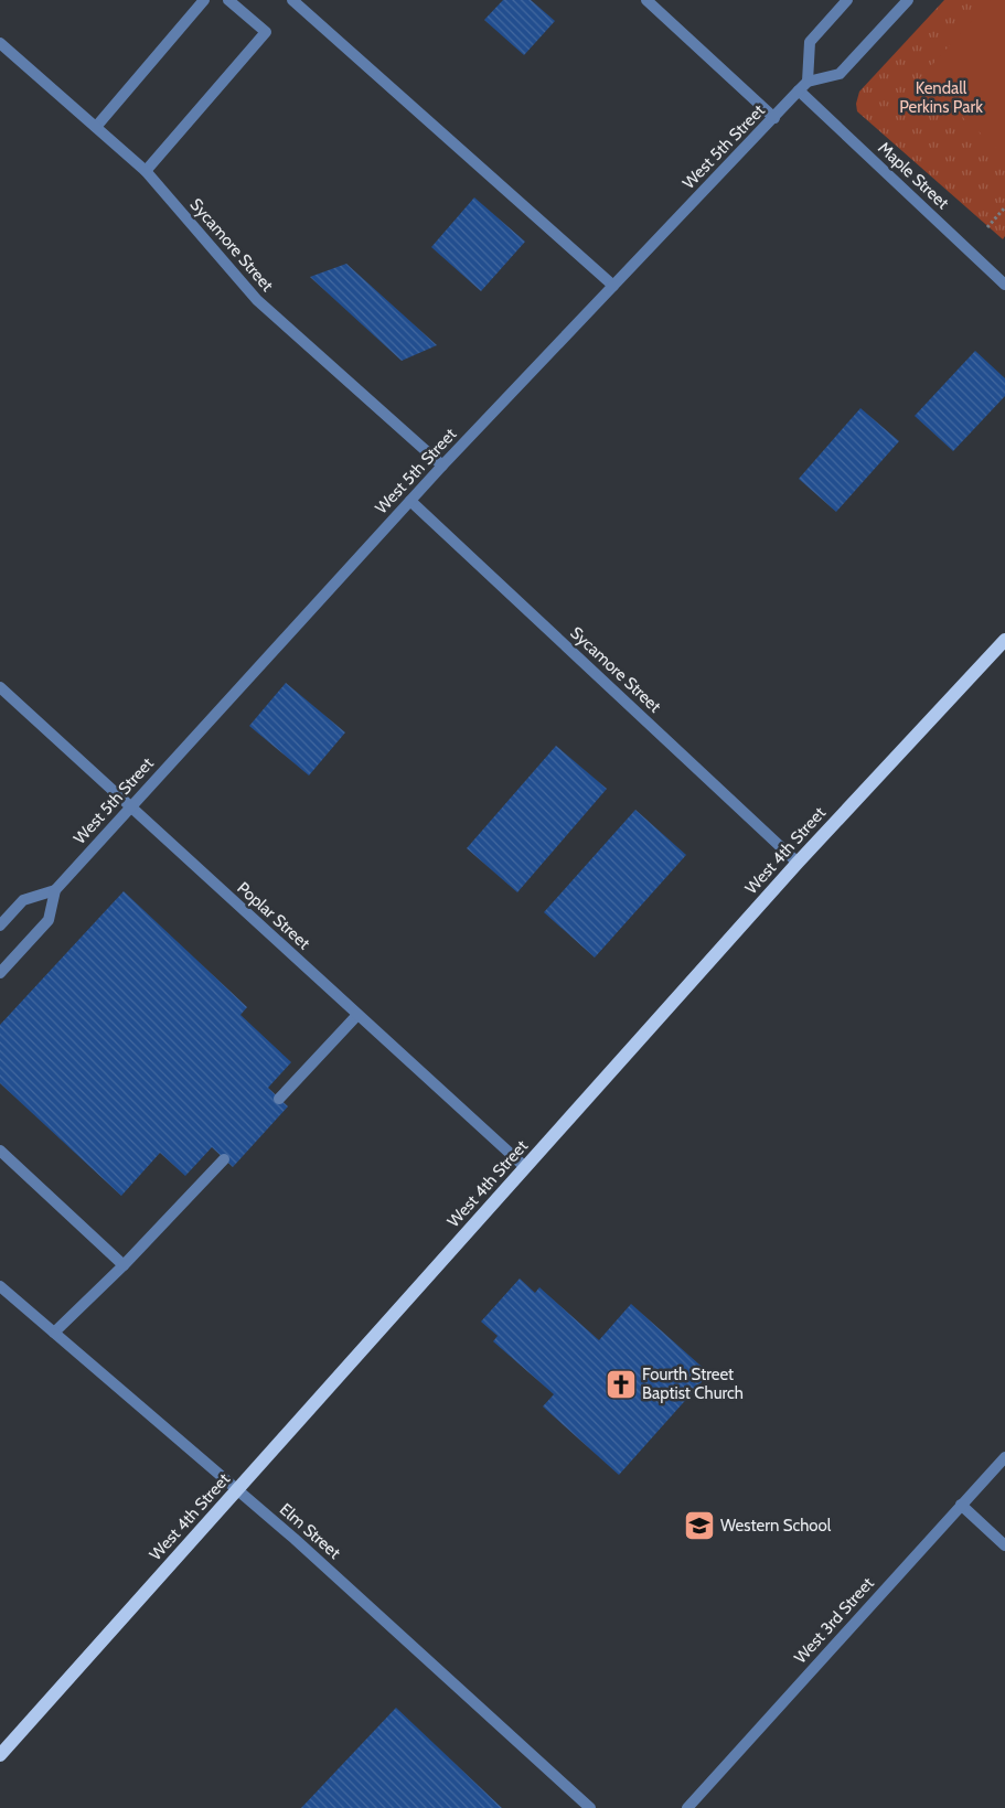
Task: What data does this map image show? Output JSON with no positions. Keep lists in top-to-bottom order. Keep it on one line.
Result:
{"streets":{"main road":["West 4th Street"],"street":["West 5th Street","Maple Street","Sycamore Street","Poplar Street","Elm Street","West 3rd Street"]},"crossings":[["West 5th Street","Maple Street"],["West 5th Street","Sycamore Street"],["West 5th Street","Poplar Street"],["Sycamore Street","West 4th Street"],["West 4th Street","Poplar Street"],["West 4th Street","Elm Street"]],"parks":["Kendall Perkins Park"],"places":{"church":["Fourth Street Baptist Church"],"school or university":["Western School"]}}
